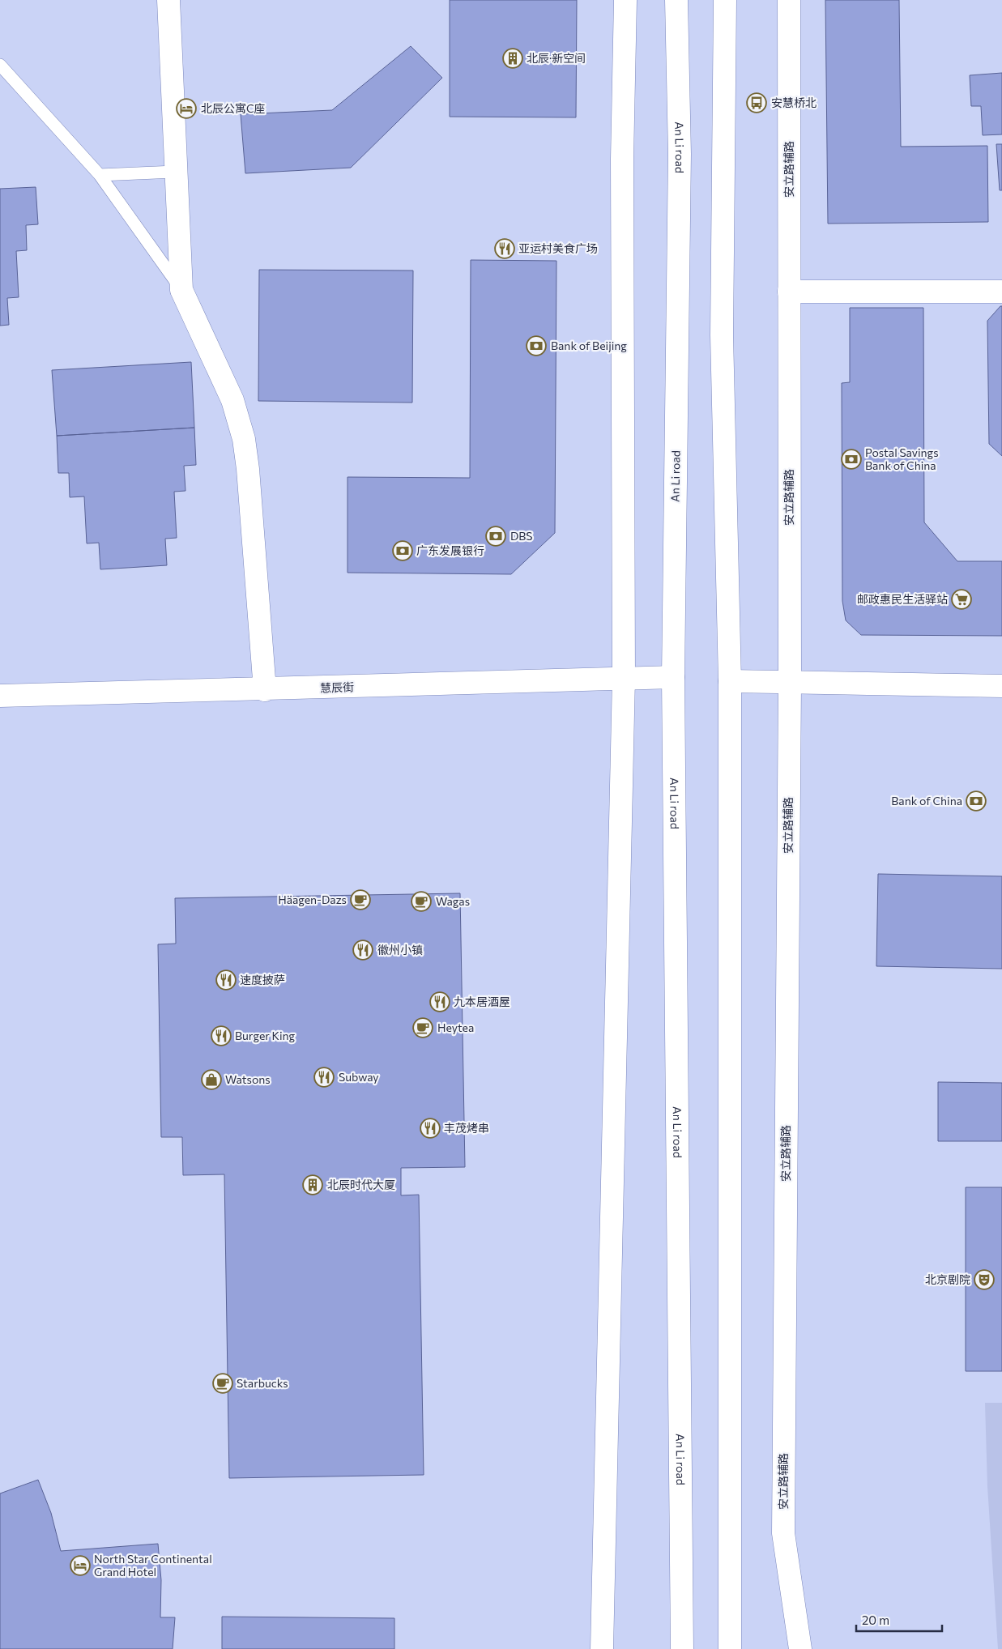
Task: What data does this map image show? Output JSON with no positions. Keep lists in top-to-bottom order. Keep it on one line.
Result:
{"streets":{"street":["An Li road","安立路辅路","慧辰街"]},"crossings":[["An Li road","慧辰街"]],"places":{"building":["北辰·新空间","北辰时代大厦"],"bus stop":["安慧桥北"],"hotel":["北辰公寓C座","North Star Continental Grand Hotel"],"restaurant":["亚运村美食广场","徽州小镇","速度披萨","九本居酒屋","Burger King","Subway","丰茂烤串"],"bank":["Bank of Beijing","Postal Savings Bank of China","DBS","广东发展银行","Bank of China"],"supermarket":["邮政惠民生活驿站"],"cafe":["Häagen-Dazs","Wagas","Heytea","Starbucks"],"shop":["Watsons"],"theatre":["北京剧院"]},"scale_bar":"20 m"}
